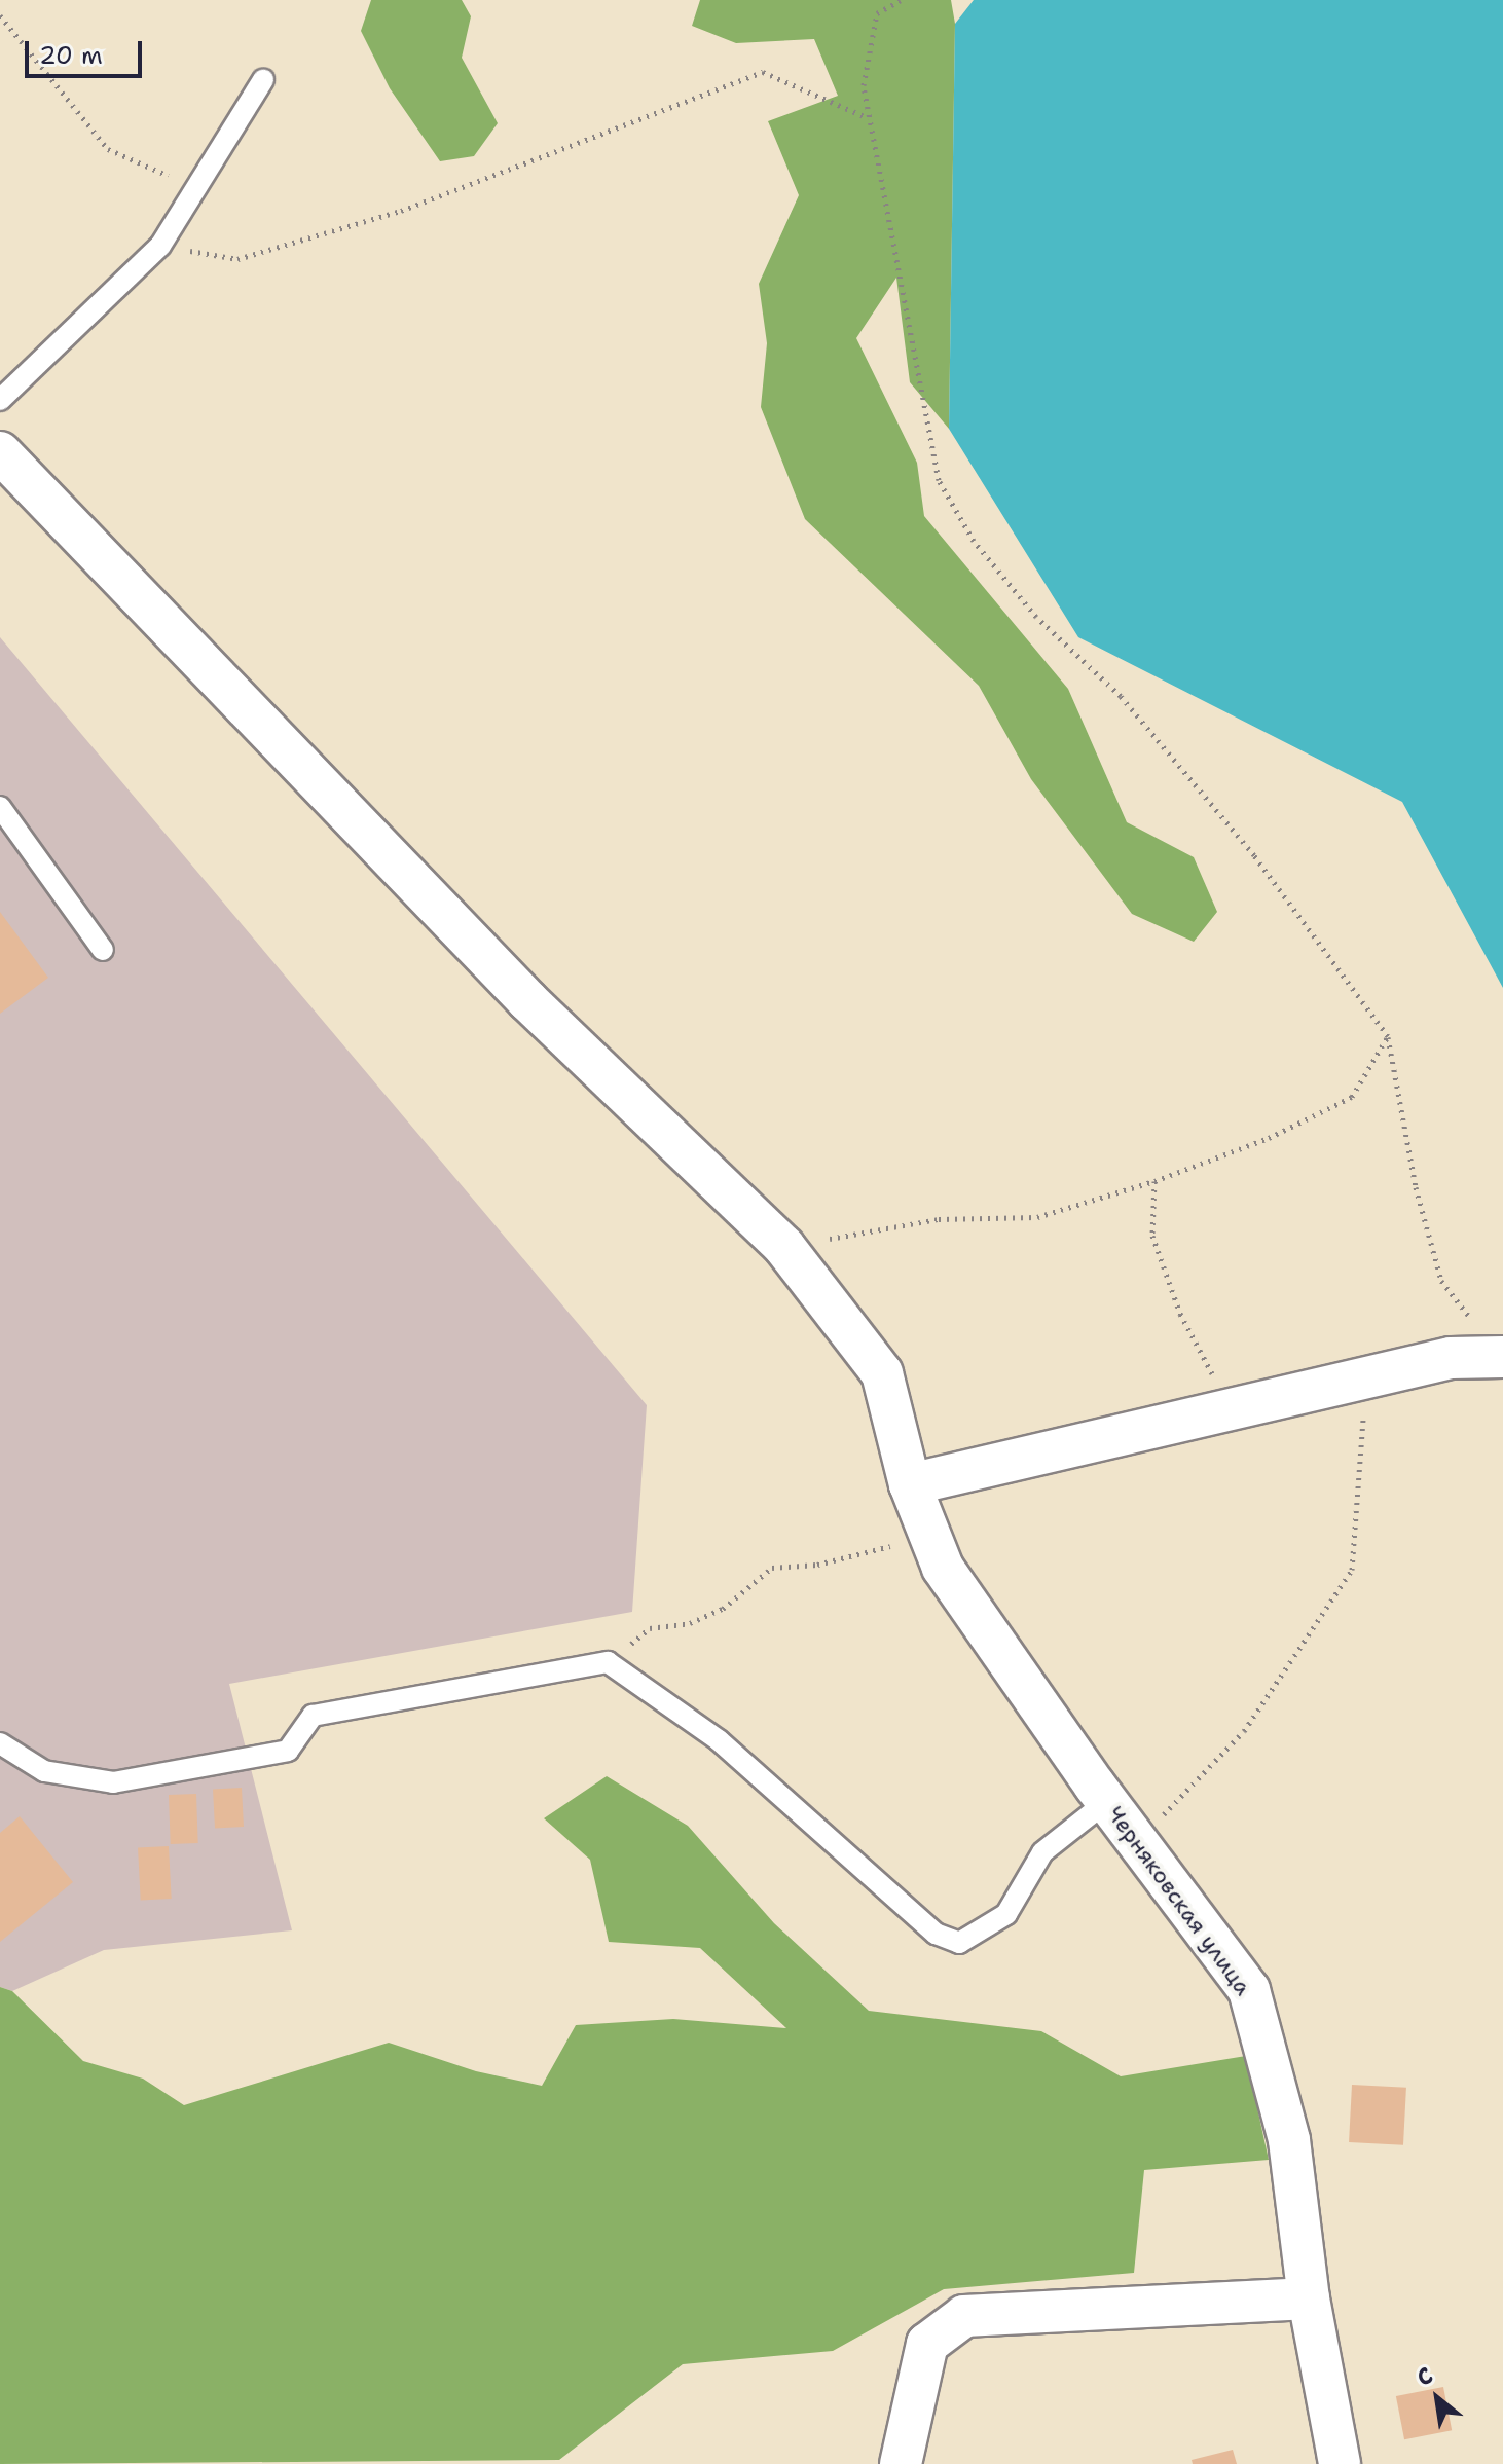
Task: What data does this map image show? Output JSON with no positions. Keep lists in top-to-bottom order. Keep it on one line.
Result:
{"streets":{"street":["Черняковская улица"]},"scale_bar":"20 m","north":"top left"}
